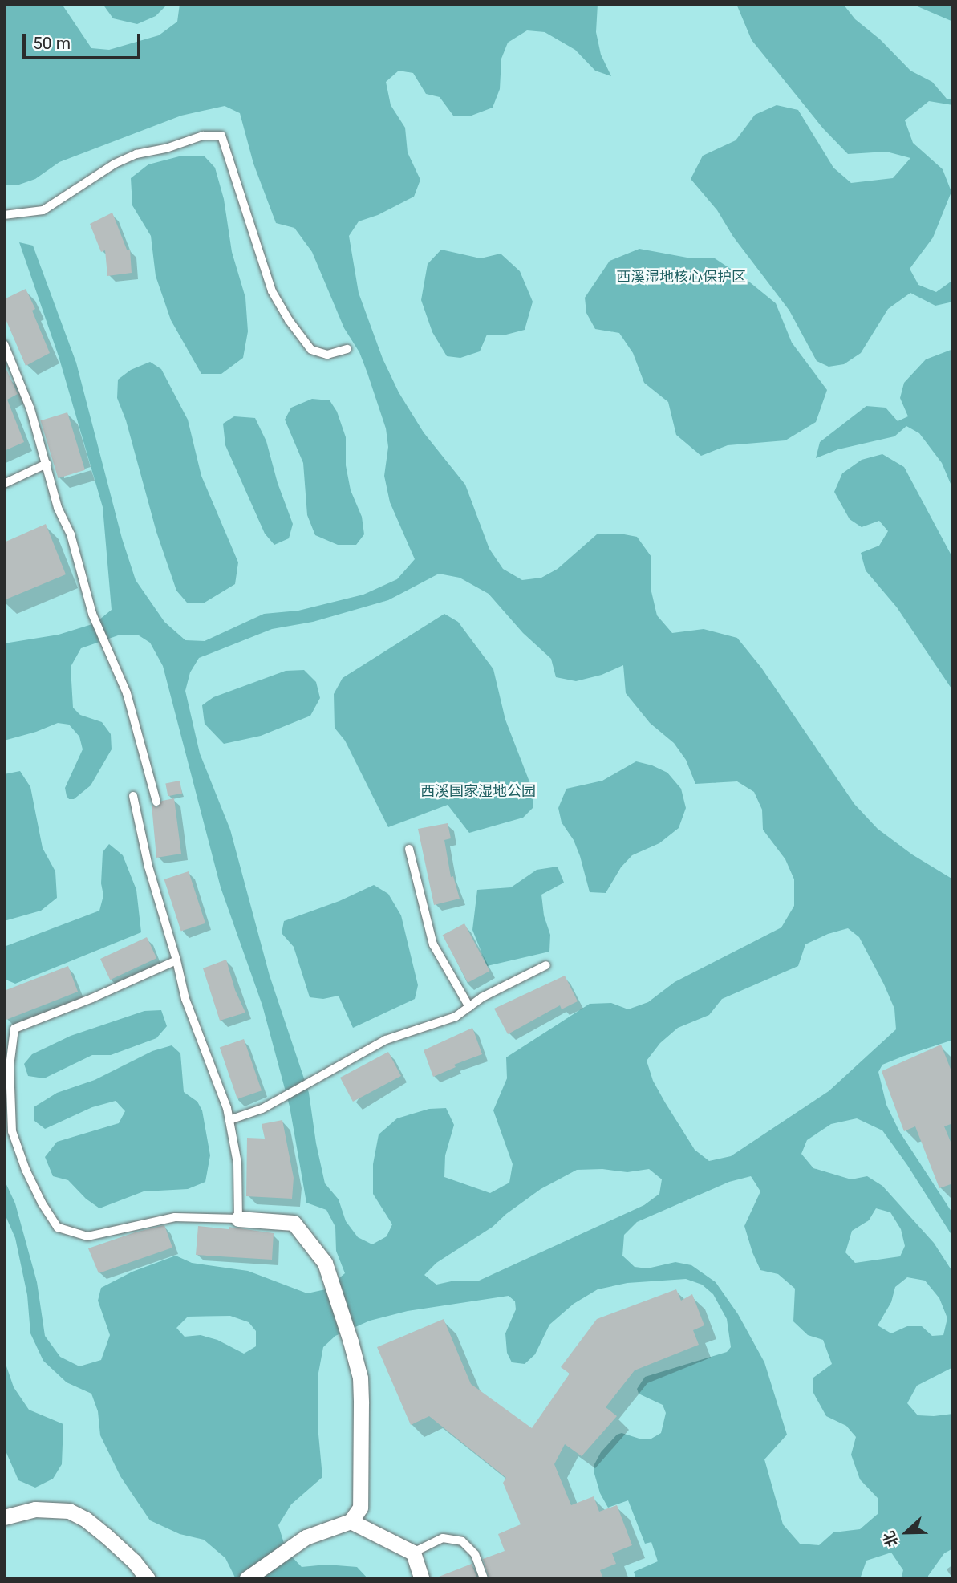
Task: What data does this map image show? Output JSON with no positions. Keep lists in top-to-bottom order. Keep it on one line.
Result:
{"parks":["西溪湿地核心保护区","西溪国家湿地公园"],"scale_bar":"50 m","north":"left"}
